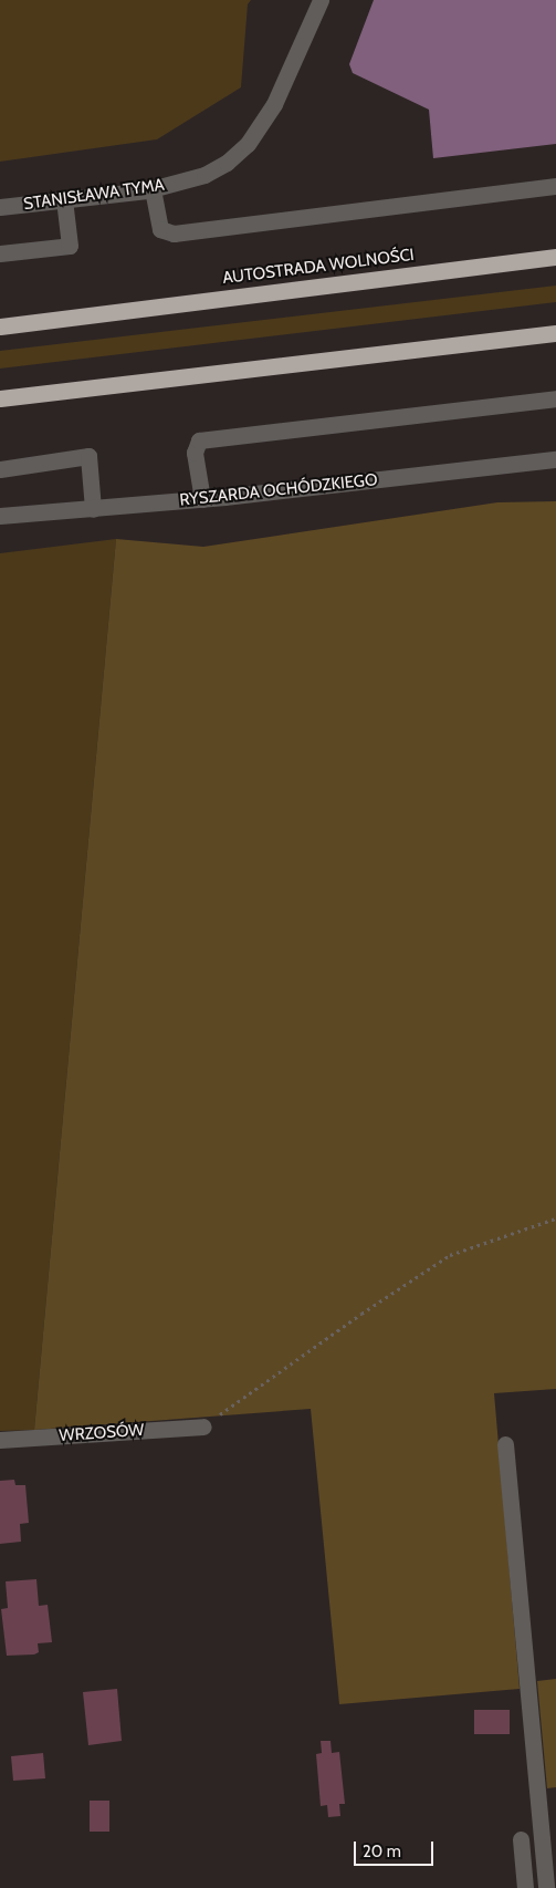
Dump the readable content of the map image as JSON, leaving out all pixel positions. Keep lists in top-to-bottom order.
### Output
{
  "streets": {
    "highway": ["AUTOSTRADA WOLNOŚCI"],
    "street": ["STANISŁAWA TYMA", "RYSZARDA OCHÓDZKIEGO", "WRZOSÓW"]
  },
  "scale_bar": "20 m"
}
